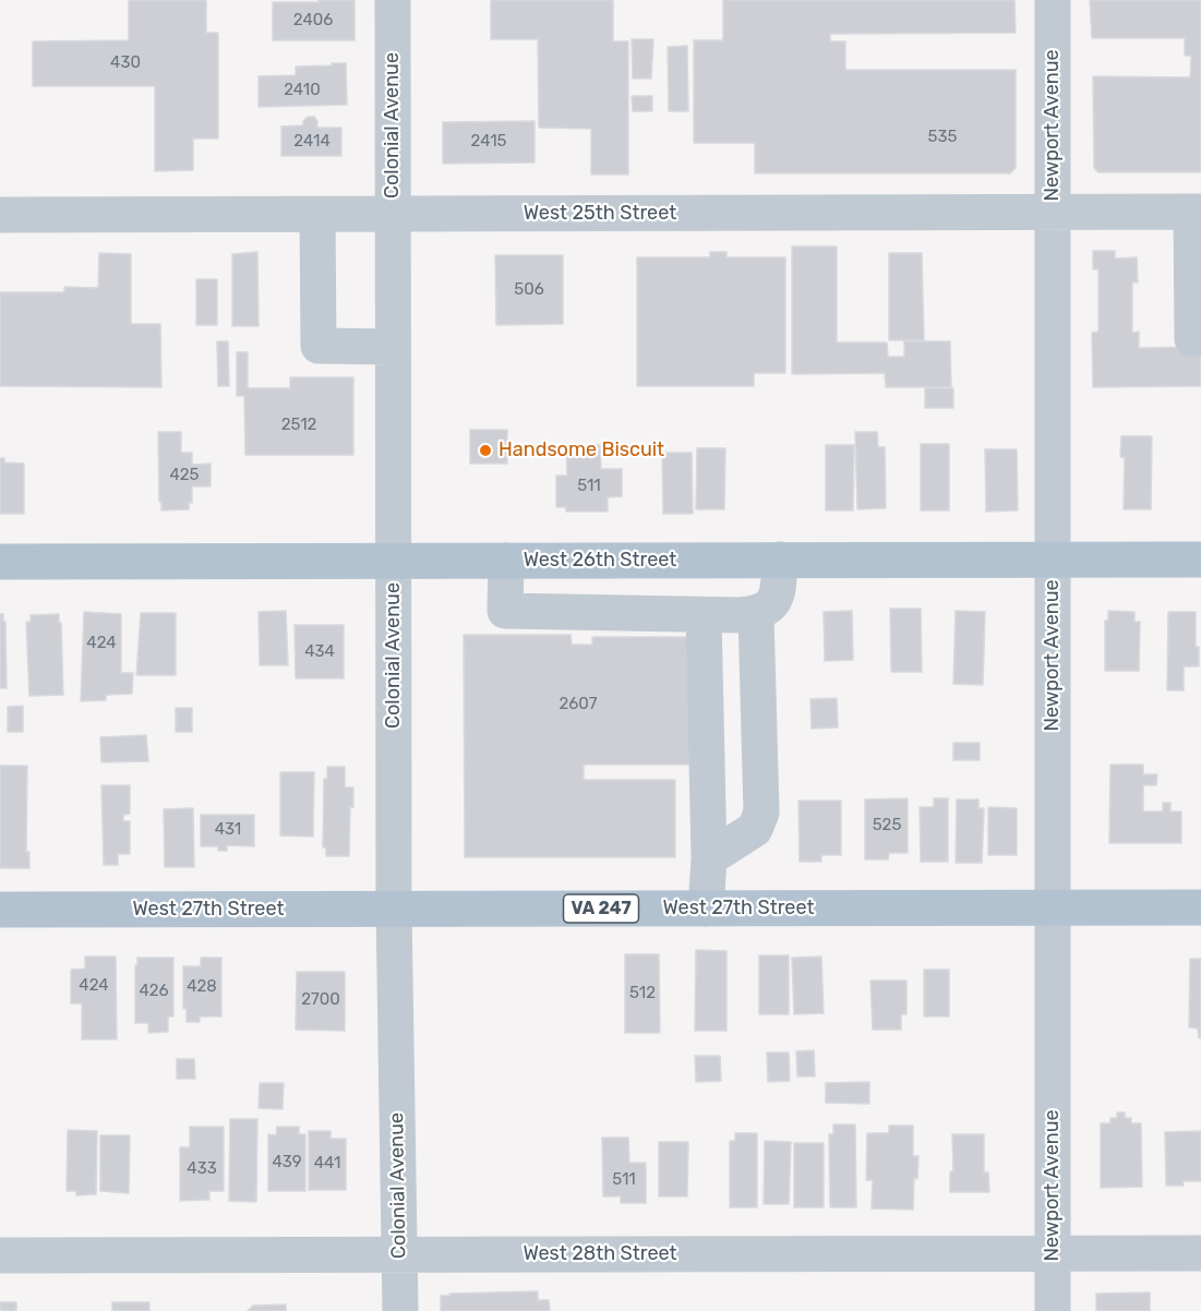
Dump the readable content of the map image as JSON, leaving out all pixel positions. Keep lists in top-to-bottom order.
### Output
{
  "streets": {
    "main road": ["West 26th Street", "VA 247", "West 27th Street"],
    "street": [
      "Colonial Avenue",
      "Newport Avenue",
      "West 25th Street",
      "West 28th Street"
    ]
  },
  "crossings": [
    ["Colonial Avenue", "West 25th Street"],
    ["Colonial Avenue", "West 26th Street"],
    ["Colonial Avenue", "West 27th Street"],
    ["Colonial Avenue", "West 28th Street"],
    ["Newport Avenue", "West 25th Street"],
    ["Newport Avenue", "West 26th Street"],
    ["Newport Avenue", "West 27th Street"],
    ["Newport Avenue", "West 28th Street"]
  ],
  "places": ["Handsome Biscuit"],
  "house_numbers": [
    "2406",
    "430",
    "2410",
    "535",
    "2414",
    "2415",
    "506",
    "2512",
    "425",
    "511",
    "424",
    "434",
    "2607",
    "525",
    "431",
    "424",
    "428",
    "426",
    "512",
    "2700",
    "439",
    "441",
    "433",
    "511"
  ]
}
